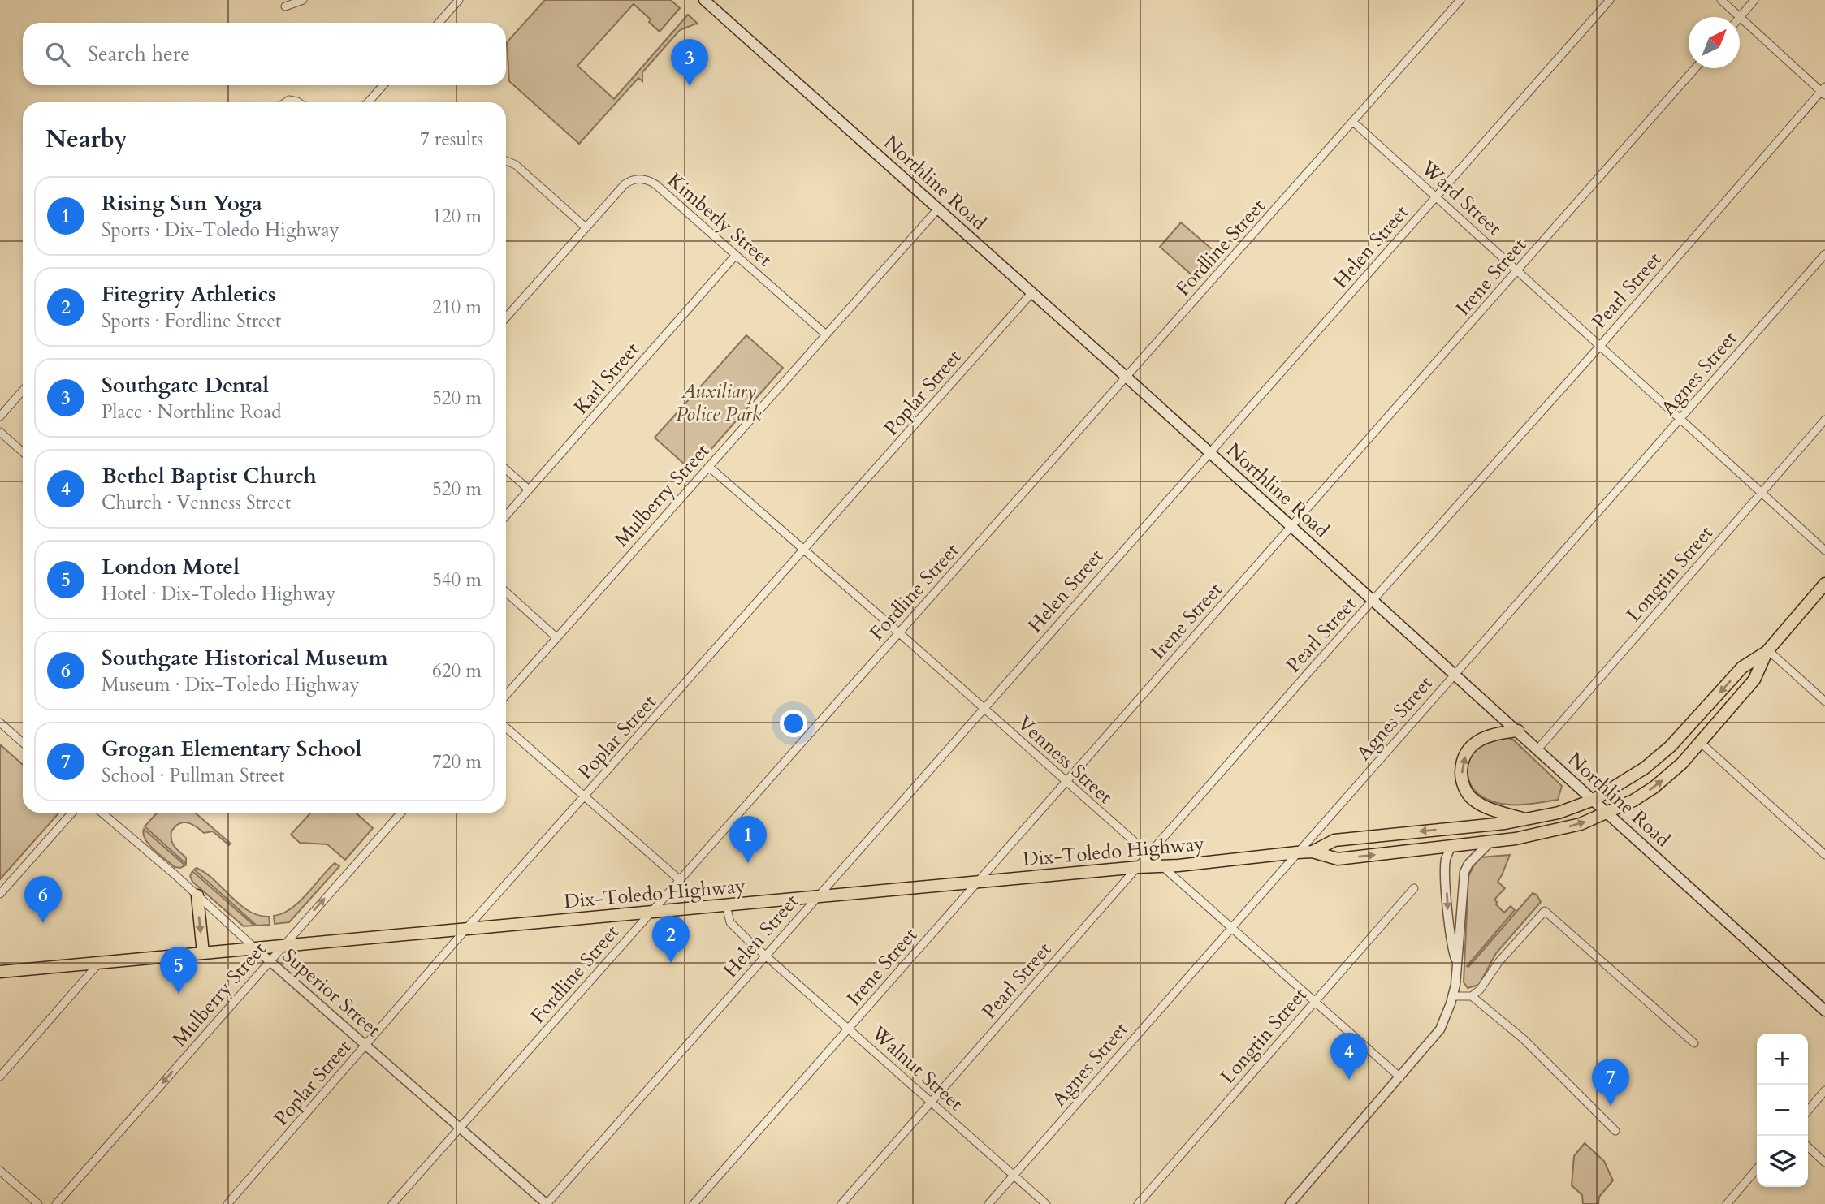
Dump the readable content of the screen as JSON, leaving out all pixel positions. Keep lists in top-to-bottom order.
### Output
{
  "streets": {
    "main road": ["Northline Road", "Dix-Toledo Highway"],
    "street": [
      "Ward Street",
      "Kimberly Street",
      "Helen Street",
      "Fordline Street",
      "Irene Street",
      "Pearl Street",
      "Agnes Street",
      "Karl Street",
      "Poplar Street",
      "Mulberry Street",
      "Longtin Street",
      "Venness Street",
      "Superior Street",
      "Walnut Street"
    ]
  },
  "crossings": [
    ["Northline Road", "Helen Street"],
    ["Northline Road", "Fordline Street"],
    ["Northline Road", "Irene Street"],
    ["Northline Road", "Pearl Street"],
    ["Northline Road", "Agnes Street"],
    ["Northline Road", "Poplar Street"],
    ["Northline Road", "Mulberry Street"],
    ["Northline Road", "Longtin Street"],
    ["Northline Road", "Dix-Toledo Highway"],
    ["Ward Street", "Helen Street"],
    ["Ward Street", "Fordline Street"],
    ["Ward Street", "Irene Street"],
    ["Ward Street", "Pearl Street"],
    ["Ward Street", "Agnes Street"],
    ["Ward Street", "Longtin Street"],
    ["Kimberly Street", "Karl Street"],
    ["Kimberly Street", "Mulberry Street"],
    ["Helen Street", "Venness Street"],
    ["Helen Street", "Dix-Toledo Highway"],
    ["Helen Street", "Superior Street"],
    ["Helen Street", "Walnut Street"],
    ["Fordline Street", "Venness Street"],
    ["Fordline Street", "Dix-Toledo Highway"],
    ["Fordline Street", "Superior Street"],
    ["Irene Street", "Venness Street"],
    ["Irene Street", "Dix-Toledo Highway"],
    ["Irene Street", "Walnut Street"],
    ["Pearl Street", "Venness Street"],
    ["Pearl Street", "Dix-Toledo Highway"],
    ["Pearl Street", "Walnut Street"],
    ["Agnes Street", "Venness Street"],
    ["Agnes Street", "Dix-Toledo Highway"],
    ["Agnes Street", "Walnut Street"],
    ["Poplar Street", "Venness Street"],
    ["Poplar Street", "Dix-Toledo Highway"],
    ["Poplar Street", "Superior Street"],
    ["Mulberry Street", "Venness Street"],
    ["Mulberry Street", "Dix-Toledo Highway"],
    ["Mulberry Street", "Superior Street"],
    ["Longtin Street", "Venness Street"],
    ["Venness Street", "Dix-Toledo Highway"],
    ["Dix-Toledo Highway", "Superior Street"],
    ["Dix-Toledo Highway", "Walnut Street"]
  ],
  "parks": ["Auxiliary Police Park"],
  "north": "top right",
  "page": {
    "search": "Search here",
    "pins": [
      "3",
      "1",
      "6",
      "2",
      "5",
      "4",
      "7"
    ],
    "heading": ["Nearby", "7 results"],
    "list": [
      {
        "mark": "1",
        "name": "Rising Sun Yoga",
        "note": "Sports · Dix-Toledo Highway",
        "value": "120 m"
      },
      {
        "mark": "2",
        "name": "Fitegrity Athletics",
        "note": "Sports · Fordline Street",
        "value": "210 m"
      },
      {
        "mark": "3",
        "name": "Southgate Dental",
        "note": "Place · Northline Road",
        "value": "520 m"
      },
      {
        "mark": "4",
        "name": "Bethel Baptist Church",
        "note": "Church · Venness Street",
        "value": "520 m"
      },
      {
        "mark": "5",
        "name": "London Motel",
        "note": "Hotel · Dix-Toledo Highway",
        "value": "540 m"
      },
      {
        "mark": "6",
        "name": "Southgate Historical Museum",
        "note": "Museum · Dix-Toledo Highway",
        "value": "620 m"
      },
      {
        "mark": "7",
        "name": "Grogan Elementary School",
        "note": "School · Pullman Street",
        "value": "720 m"
      }
    ],
    "map_buttons": ["+", "−"]
  }
}
